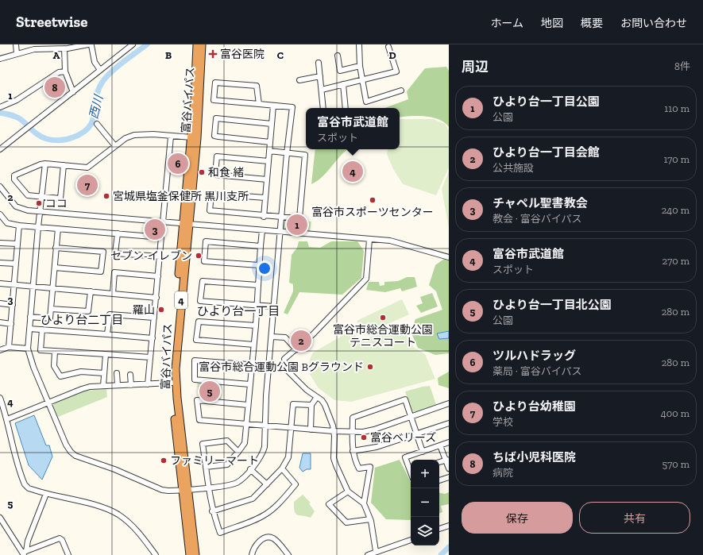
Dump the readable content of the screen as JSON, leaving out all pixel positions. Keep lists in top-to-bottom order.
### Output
{
  "streets": {
    "highway": ["富谷バイパス", "4"]
  },
  "districts": ["ひより台一丁目", "ひより台二丁目"],
  "water": ["西川"],
  "places": {
    "health": ["富谷医院"],
    "other": [
      "和食 緒",
      "宮城県塩釜保健所 黒川支所",
      "富谷市スポーツセンター",
      "ココ",
      "セブン-イレブン",
      "羅山",
      "富谷市総合運動公園 テニスコート",
      "富谷市総合運動公園 Bグラウンド",
      "富谷ベリーズ",
      "ファミリーマート"
    ]
  },
  "page": {
    "header": "Streetwise",
    "nav": [
      "ホーム",
      "地図",
      "概要",
      "お問い合わせ"
    ],
    "heading": ["周辺", "8件"],
    "pins": [
      "8",
      "6",
      "4",
      "7",
      "1",
      "3",
      "2",
      "5"
    ],
    "list": [
      {
        "mark": "1",
        "name": "ひより台一丁目公園",
        "note": "公園",
        "value": "110 m"
      },
      {
        "mark": "2",
        "name": "ひより台一丁目会館",
        "note": "公共施設",
        "value": "170 m"
      },
      {
        "mark": "3",
        "name": "チャペル聖書教会",
        "note": "教会 · 富谷バイパス",
        "value": "240 m"
      },
      {
        "mark": "4",
        "name": "富谷市武道館",
        "note": "スポット",
        "value": "270 m"
      },
      {
        "mark": "5",
        "name": "ひより台一丁目北公園",
        "note": "公園",
        "value": "280 m"
      },
      {
        "mark": "6",
        "name": "ツルハドラッグ",
        "note": "薬局 · 富谷バイパス",
        "value": "280 m"
      },
      {
        "mark": "7",
        "name": "ひより台幼稚園",
        "note": "学校",
        "value": "400 m"
      },
      {
        "mark": "8",
        "name": "ちば小児科医院",
        "note": "病院",
        "value": "570 m"
      }
    ],
    "popup": ["富谷市武道館", "スポット"],
    "map_buttons": ["+", "−"],
    "buttons": ["保存", "共有"]
  },
  "grid": {
    "columns": [
      "A",
      "B",
      "C",
      "D"
    ],
    "rows": [
      "1",
      "2",
      "3",
      "4",
      "5"
    ]
  }
}
